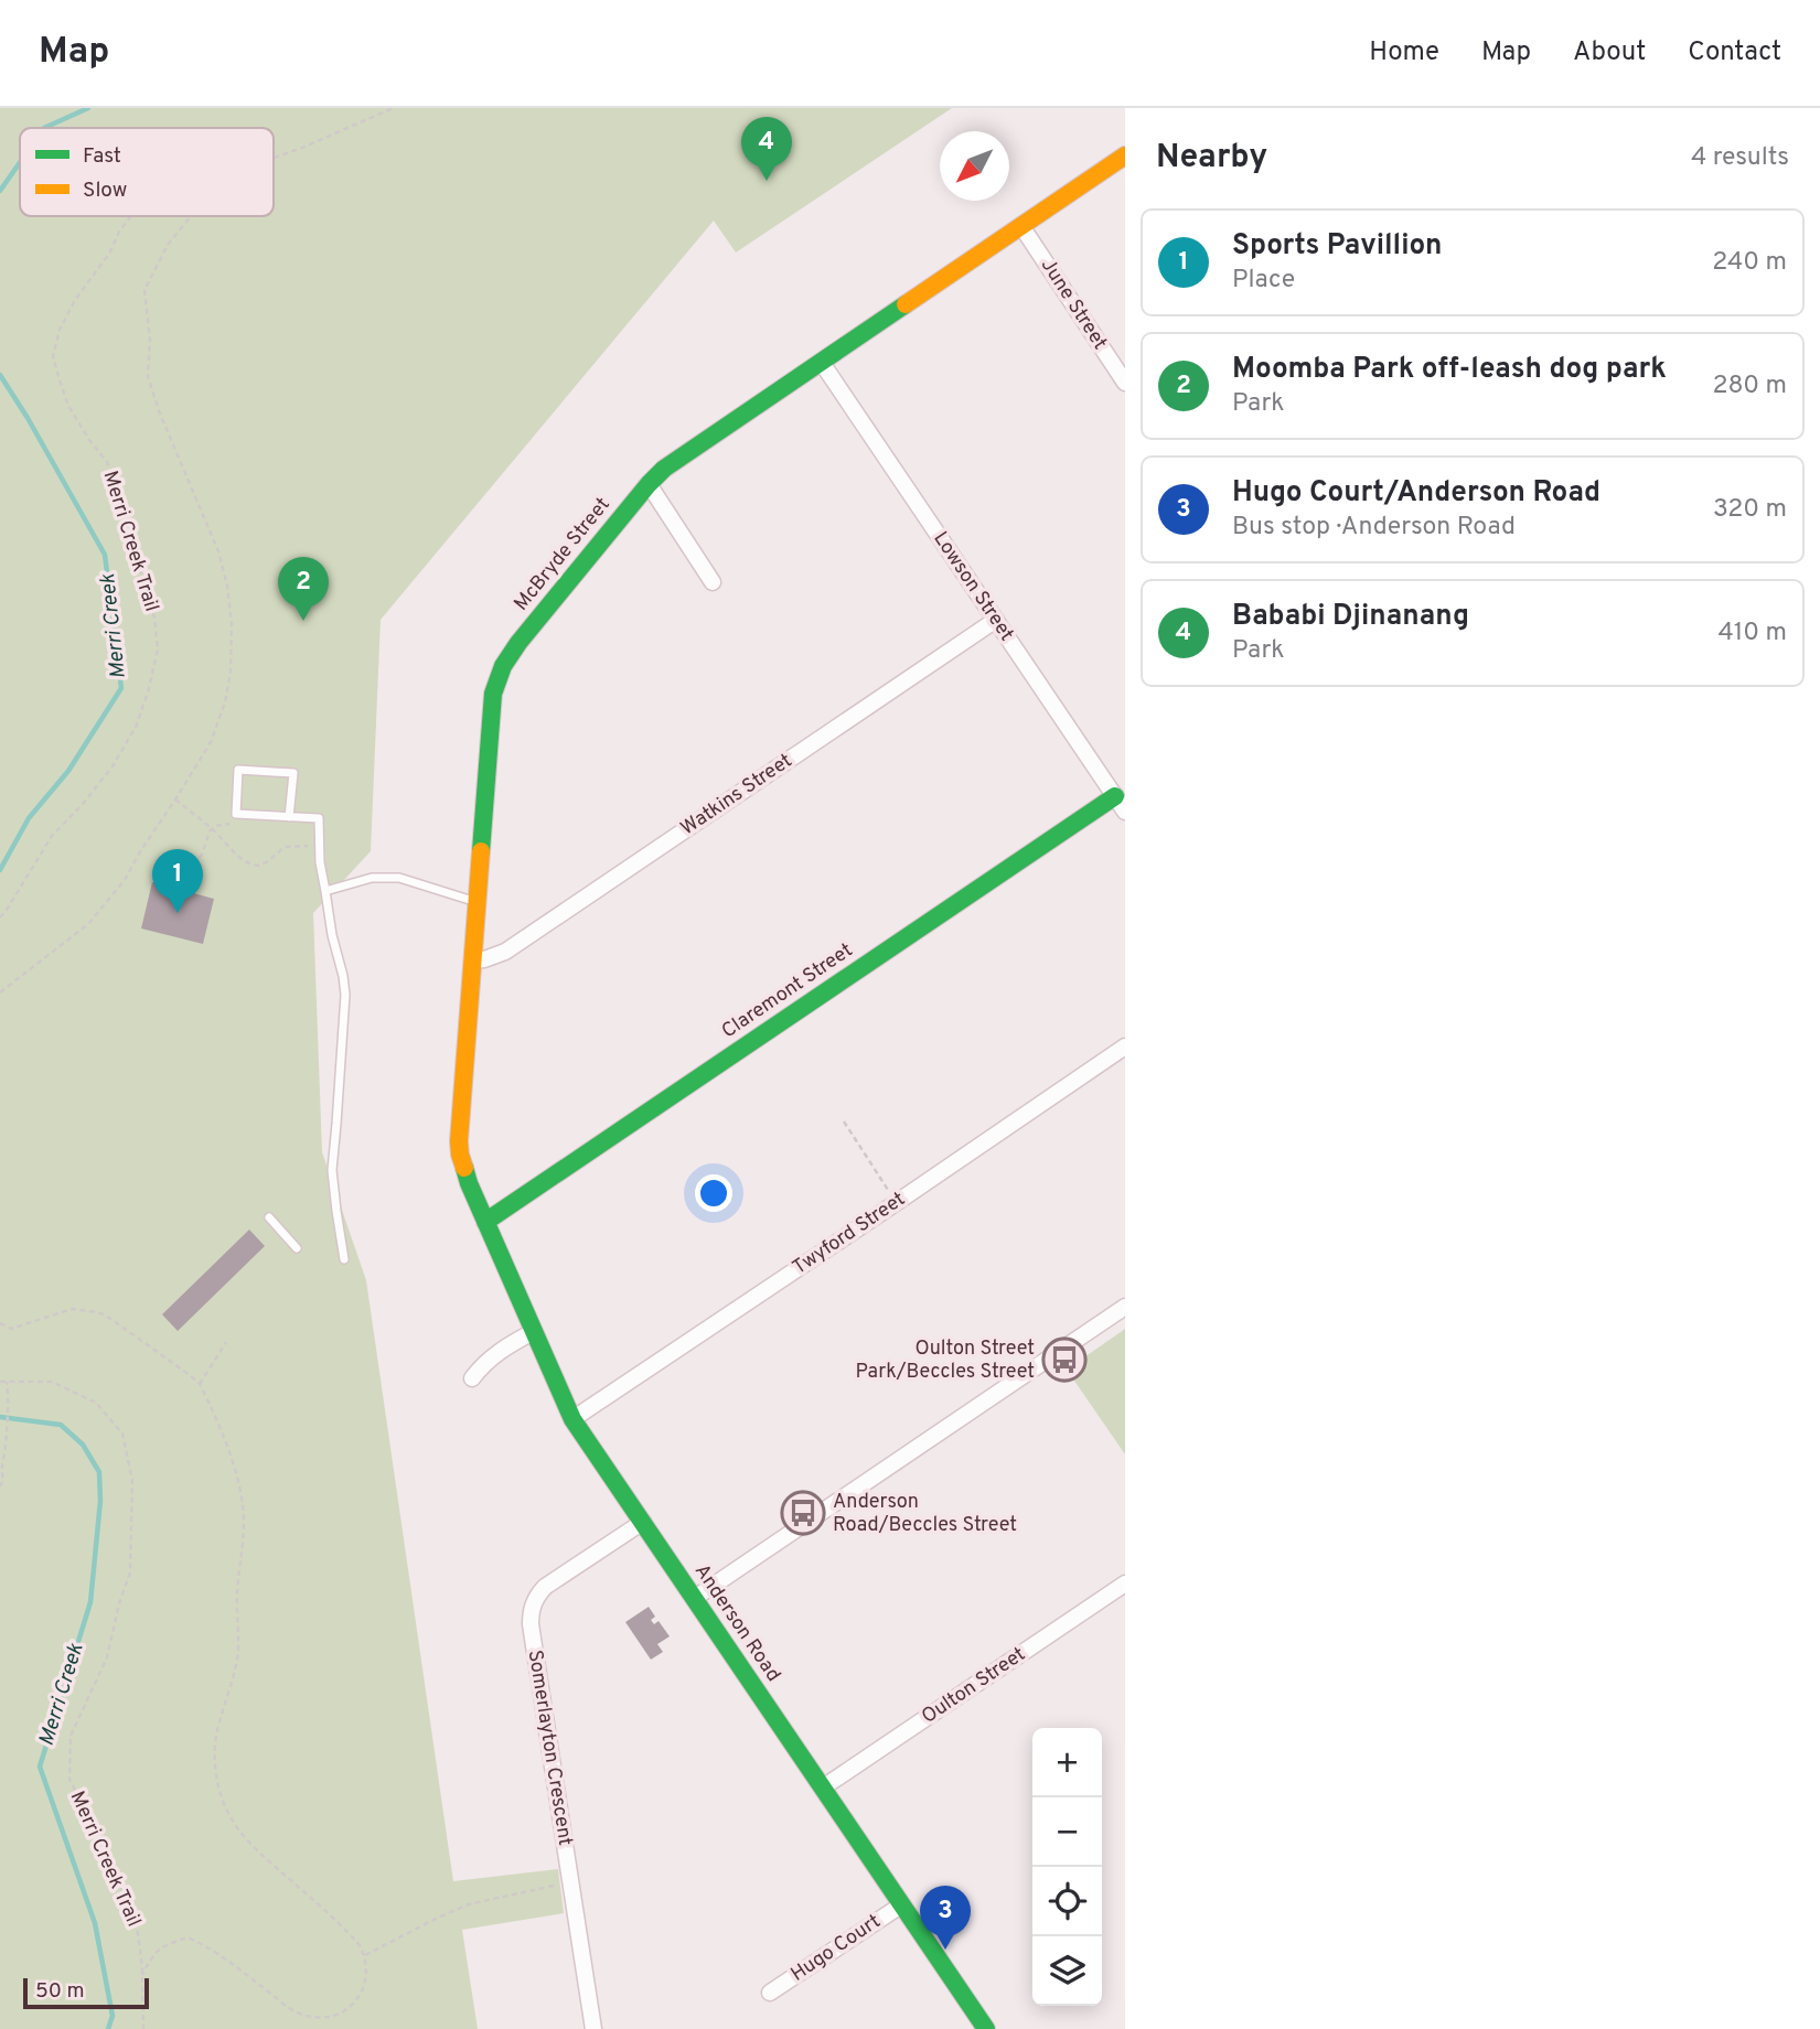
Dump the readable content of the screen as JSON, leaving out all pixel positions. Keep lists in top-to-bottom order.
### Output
{
  "streets": {
    "street": [
      "June Street",
      "McBryde Street",
      "Lowson Street",
      "Watkins Street",
      "Claremont Street",
      "Twyford Street",
      "Anderson Road",
      "Oulton Street",
      "Somerlayton Crescent",
      "Hugo Court"
    ],
    "path": ["Merri Creek Trail"]
  },
  "crossings": [
    ["June Street", "McBryde Street"],
    ["McBryde Street", "Lowson Street"],
    ["McBryde Street", "Watkins Street"],
    ["McBryde Street", "Claremont Street"],
    ["McBryde Street", "Anderson Road"],
    ["Lowson Street", "Watkins Street"],
    ["Lowson Street", "Claremont Street"],
    ["Claremont Street", "Anderson Road"],
    ["Twyford Street", "Anderson Road"],
    ["Anderson Road", "Oulton Street"],
    ["Anderson Road", "Somerlayton Crescent"],
    ["Anderson Road", "Hugo Court"]
  ],
  "water": ["Merri Creek"],
  "places": {
    "bus stop": ["Oulton Street Park/Beccles Street", "Anderson Road/Beccles Street"]
  },
  "legend": ["Fast", "Slow"],
  "scale_bar": "50 m",
  "north": "bottom left",
  "page": {
    "header": "Map",
    "nav": [
      "Home",
      "Map",
      "About",
      "Contact"
    ],
    "heading": ["Nearby", "4 results"],
    "pins": [
      "4",
      "2",
      "1",
      "3"
    ],
    "list": [
      {
        "mark": "1",
        "name": "Sports Pavillion",
        "note": "Place",
        "value": "240 m"
      },
      {
        "mark": "2",
        "name": "Moomba Park off-leash dog park",
        "note": "Park",
        "value": "280 m"
      },
      {
        "mark": "3",
        "name": "Hugo Court/Anderson Road",
        "note": "Bus stop · Anderson Road",
        "value": "320 m"
      },
      {
        "mark": "4",
        "name": "Bababi Djinanang",
        "note": "Park",
        "value": "410 m"
      }
    ],
    "map_buttons": ["+", "−"],
    "scale": "50 m"
  }
}
